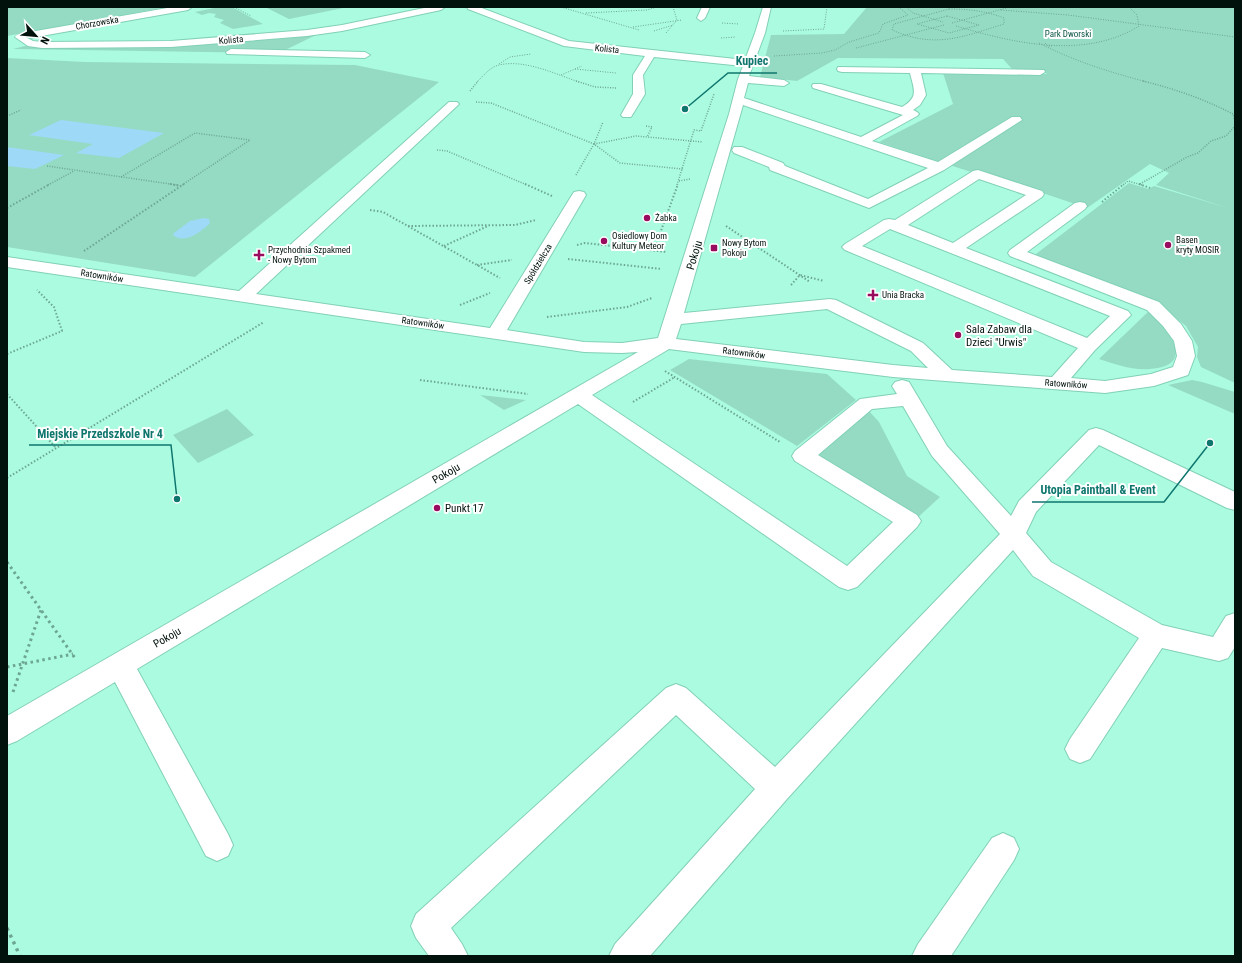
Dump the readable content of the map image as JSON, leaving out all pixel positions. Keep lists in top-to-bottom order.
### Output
{
  "streets": {
    "street": [
      "Chorzowska",
      "Kolista",
      "Pokoju",
      "Spółdzielcza",
      "Ratowników"
    ]
  },
  "crossings": [
    ["Chorzowska", "Kolista"],
    ["Kolista", "Pokoju"],
    ["Pokoju", "Ratowników"],
    ["Spółdzielcza", "Ratowników"]
  ],
  "parks": ["Park Dworski"],
  "places": {
    "other": [
      "Kupiec",
      "Żabka",
      "Osiedlowy Dom Kultury Meteor",
      "Basen kryty MOSIR",
      "Sala Zabaw dla Dzieci \"Urwis\"",
      "Utopia Paintball & Event",
      "Miejskie Przedszkole Nr 4",
      "Punkt 17"
    ],
    "transit": ["Nowy Bytom Pokoju"],
    "health": ["Przychodnia Szpakmed - Nowy Bytom", "Unia Bracka"]
  },
  "north": "bottom right"
}
